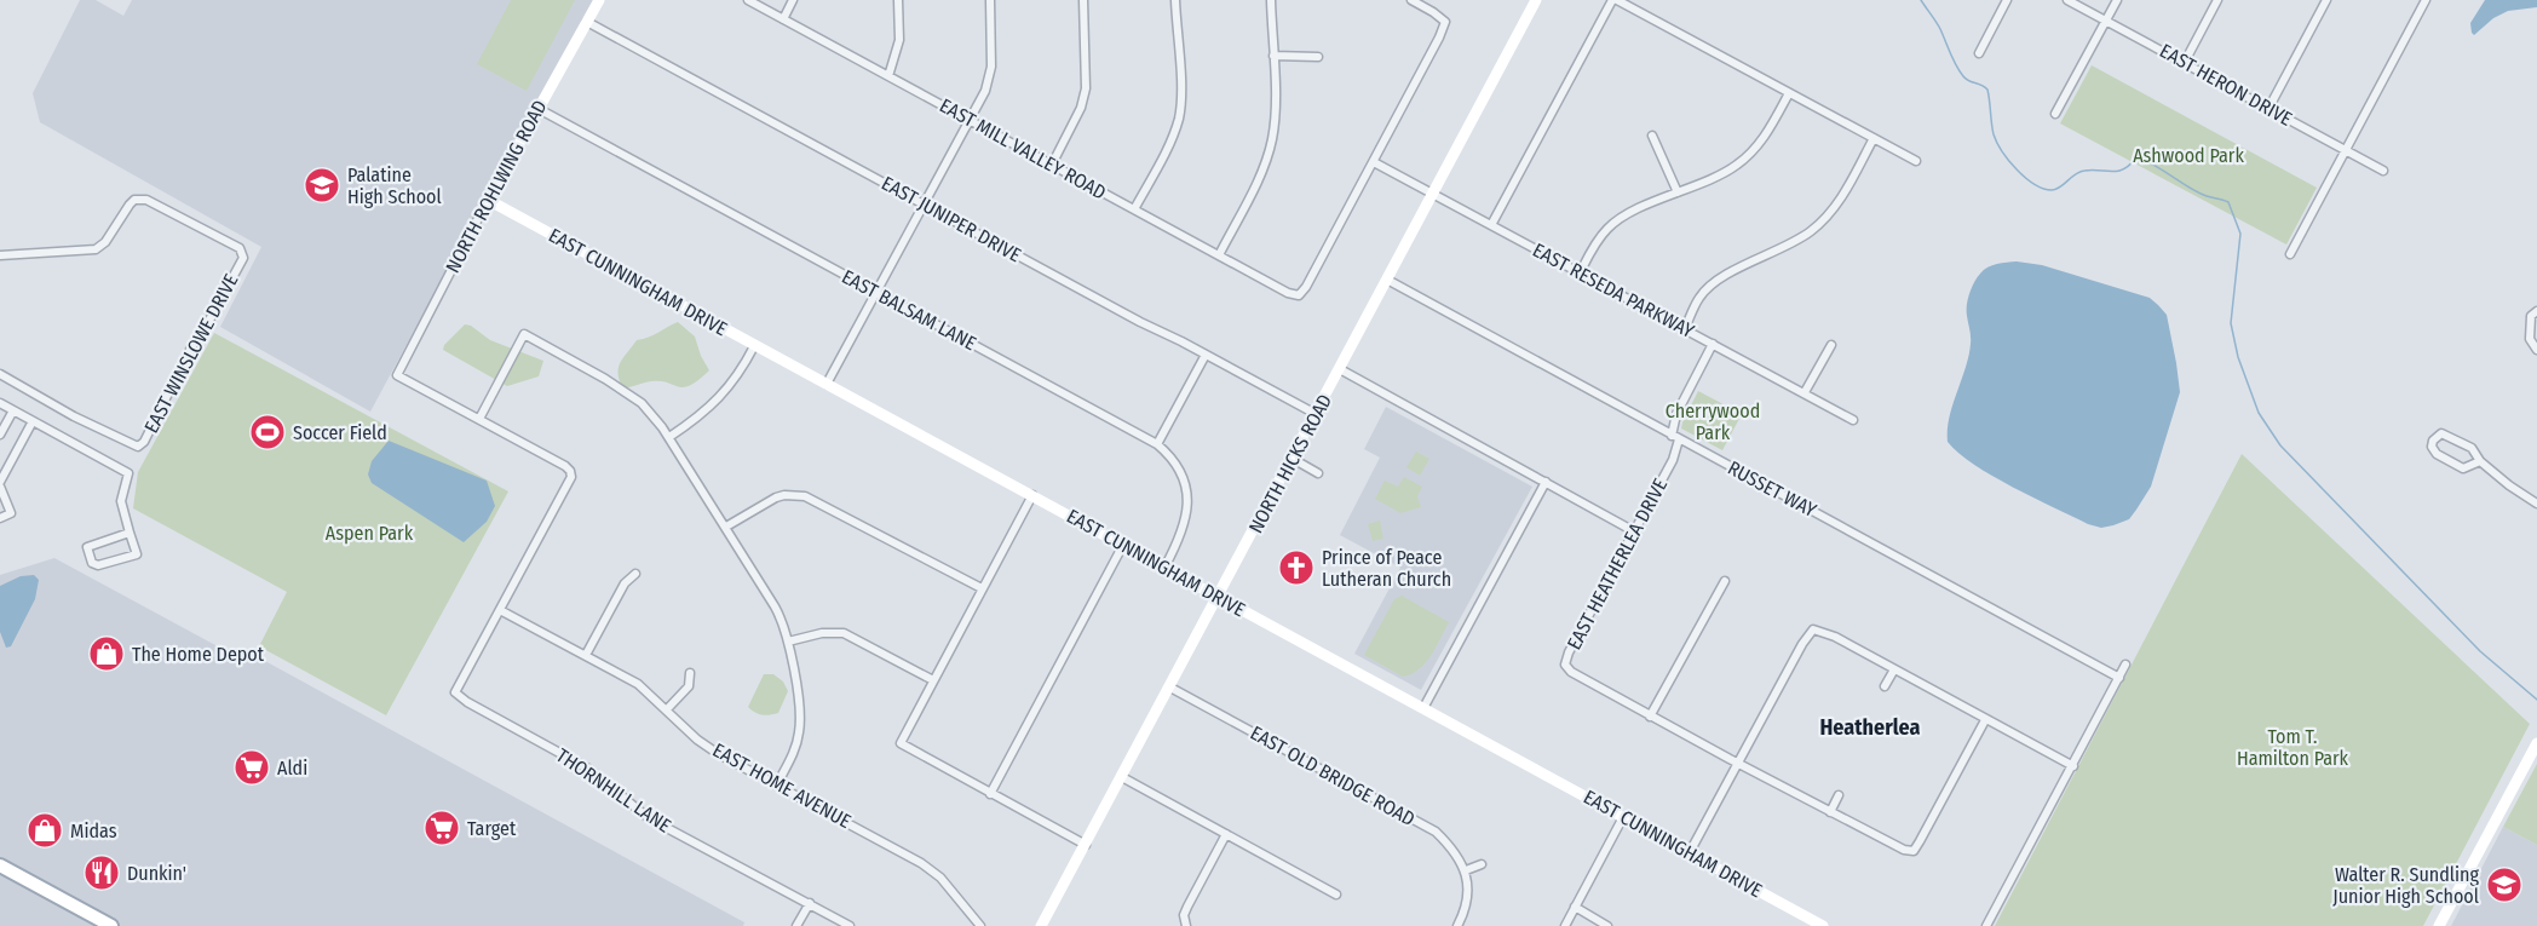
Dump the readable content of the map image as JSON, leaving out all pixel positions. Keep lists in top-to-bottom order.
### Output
{
  "streets": {
    "street": [
      "EAST HERON DRIVE",
      "EAST MILL VALLEY ROAD",
      "NORTH ROHLWING ROAD",
      "EAST JUNIPER DRIVE",
      "EAST CUNNINGHAM DRIVE",
      "EAST RESEDA PARKWAY",
      "EAST BALSAM LANE",
      "EAST WINSLOWE DRIVE",
      "NORTH HICKS ROAD",
      "RUSSET WAY",
      "EAST HEATHERLEA DRIVE",
      "EAST OLD BRIDGE ROAD",
      "EAST HOME AVENUE",
      "THORNHILL LANE"
    ]
  },
  "crossings": [
    ["EAST MILL VALLEY ROAD", "EAST RESEDA PARKWAY"],
    ["NORTH ROHLWING ROAD", "EAST JUNIPER DRIVE"],
    ["NORTH ROHLWING ROAD", "EAST CUNNINGHAM DRIVE"],
    ["NORTH ROHLWING ROAD", "EAST BALSAM LANE"],
    ["EAST JUNIPER DRIVE", "NORTH HICKS ROAD"],
    ["EAST CUNNINGHAM DRIVE", "EAST BALSAM LANE"],
    ["EAST CUNNINGHAM DRIVE", "NORTH HICKS ROAD"],
    ["EAST RESEDA PARKWAY", "NORTH HICKS ROAD"],
    ["EAST RESEDA PARKWAY", "EAST HEATHERLEA DRIVE"],
    ["NORTH HICKS ROAD", "RUSSET WAY"],
    ["NORTH HICKS ROAD", "EAST OLD BRIDGE ROAD"],
    ["RUSSET WAY", "EAST HEATHERLEA DRIVE"],
    ["EAST HOME AVENUE", "THORNHILL LANE"]
  ],
  "districts": ["Heatherlea"],
  "parks": [
    "Ashwood Park",
    "Cherrywood Park",
    "Aspen Park",
    "Tom T. Hamilton Park"
  ],
  "places": {
    "school or university": ["Palatine High School", "Walter R. Sundling Junior High School"],
    "sports": ["Soccer Field"],
    "church": ["Prince of Peace Lutheran Church"],
    "shop": ["The Home Depot", "Midas"],
    "supermarket": ["Aldi", "Target"],
    "restaurant": ["Dunkin'"]
  }
}
